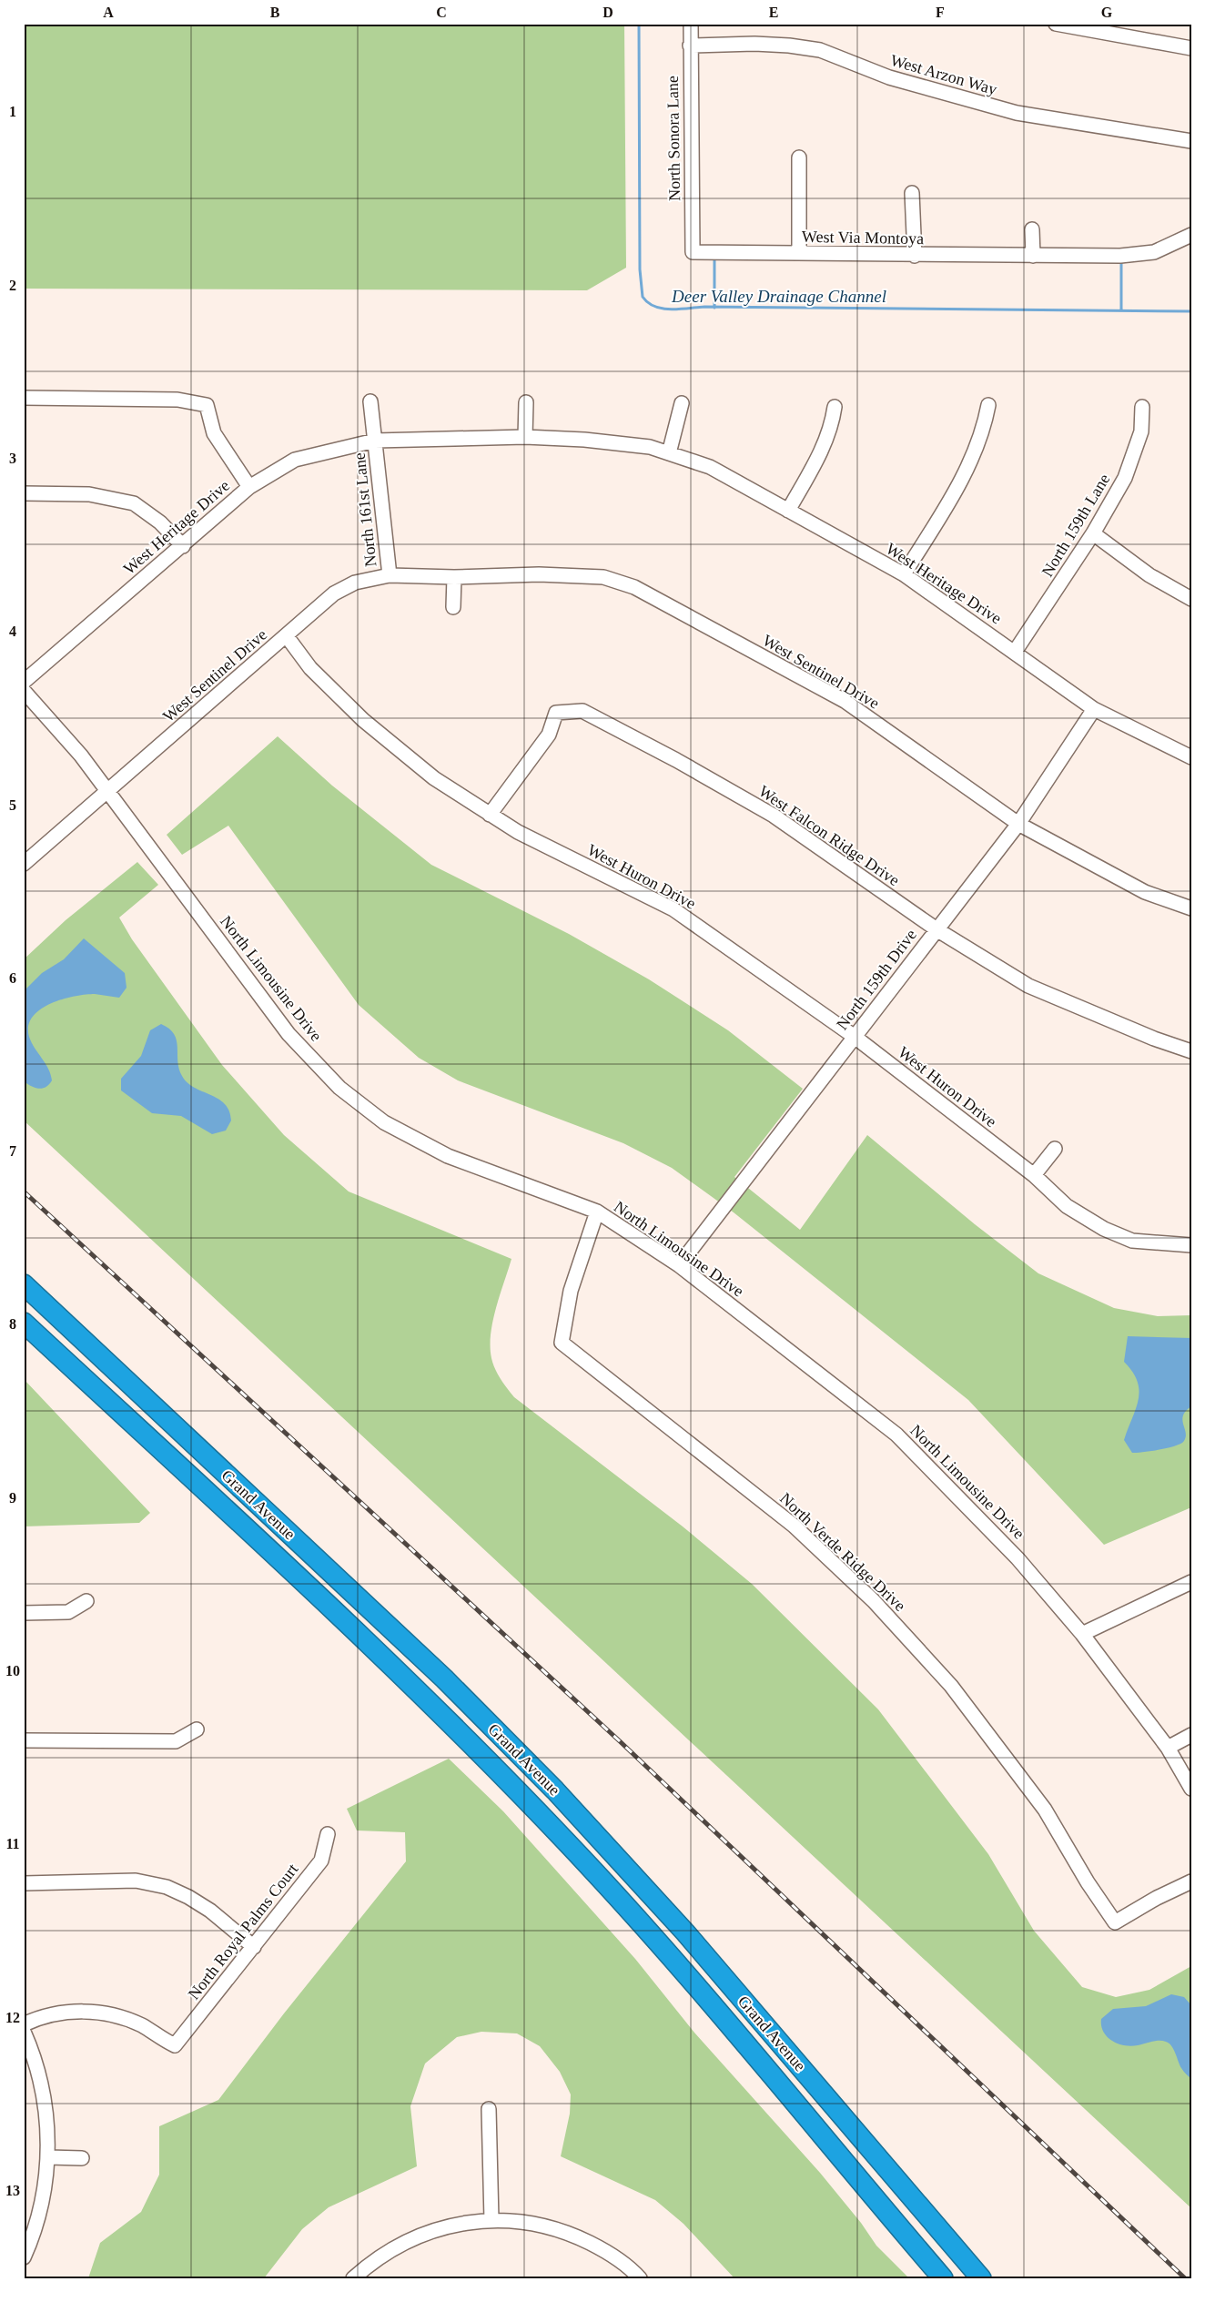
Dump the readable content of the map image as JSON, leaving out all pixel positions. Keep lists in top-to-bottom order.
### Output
{
  "streets": {
    "highway": ["Grand Avenue"],
    "street": [
      "West Arzon Way",
      "North Sonora Lane",
      "West Via Montoya",
      "North 161st Lane",
      "North 159th Lane",
      "West Heritage Drive",
      "West Sentinel Drive",
      "West Falcon Ridge Drive",
      "West Huron Drive",
      "North Limousine Drive",
      "North 159th Drive",
      "North Verde Ridge Drive",
      "North Royal Palms Court"
    ]
  },
  "crossings": [
    ["West Arzon Way", "North Sonora Lane"],
    ["North Sonora Lane", "West Via Montoya"],
    ["North 161st Lane", "West Heritage Drive"],
    ["North 161st Lane", "West Sentinel Drive"],
    ["North 159th Lane", "West Heritage Drive"],
    ["West Heritage Drive", "North 159th Drive"],
    ["West Sentinel Drive", "West Huron Drive"],
    ["West Sentinel Drive", "North Limousine Drive"],
    ["West Sentinel Drive", "North 159th Drive"],
    ["West Falcon Ridge Drive", "West Huron Drive"],
    ["West Falcon Ridge Drive", "North 159th Drive"],
    ["West Huron Drive", "North 159th Drive"],
    ["North Limousine Drive", "North 159th Drive"],
    ["North Limousine Drive", "North Verde Ridge Drive"]
  ],
  "water": ["Deer Valley Drainage Channel"],
  "grid": {
    "columns": [
      "A",
      "B",
      "C",
      "D",
      "E",
      "F",
      "G"
    ],
    "rows": [
      "1",
      "2",
      "3",
      "4",
      "5",
      "6",
      "7",
      "8",
      "9",
      "10",
      "11",
      "12",
      "13"
    ]
  }
}
